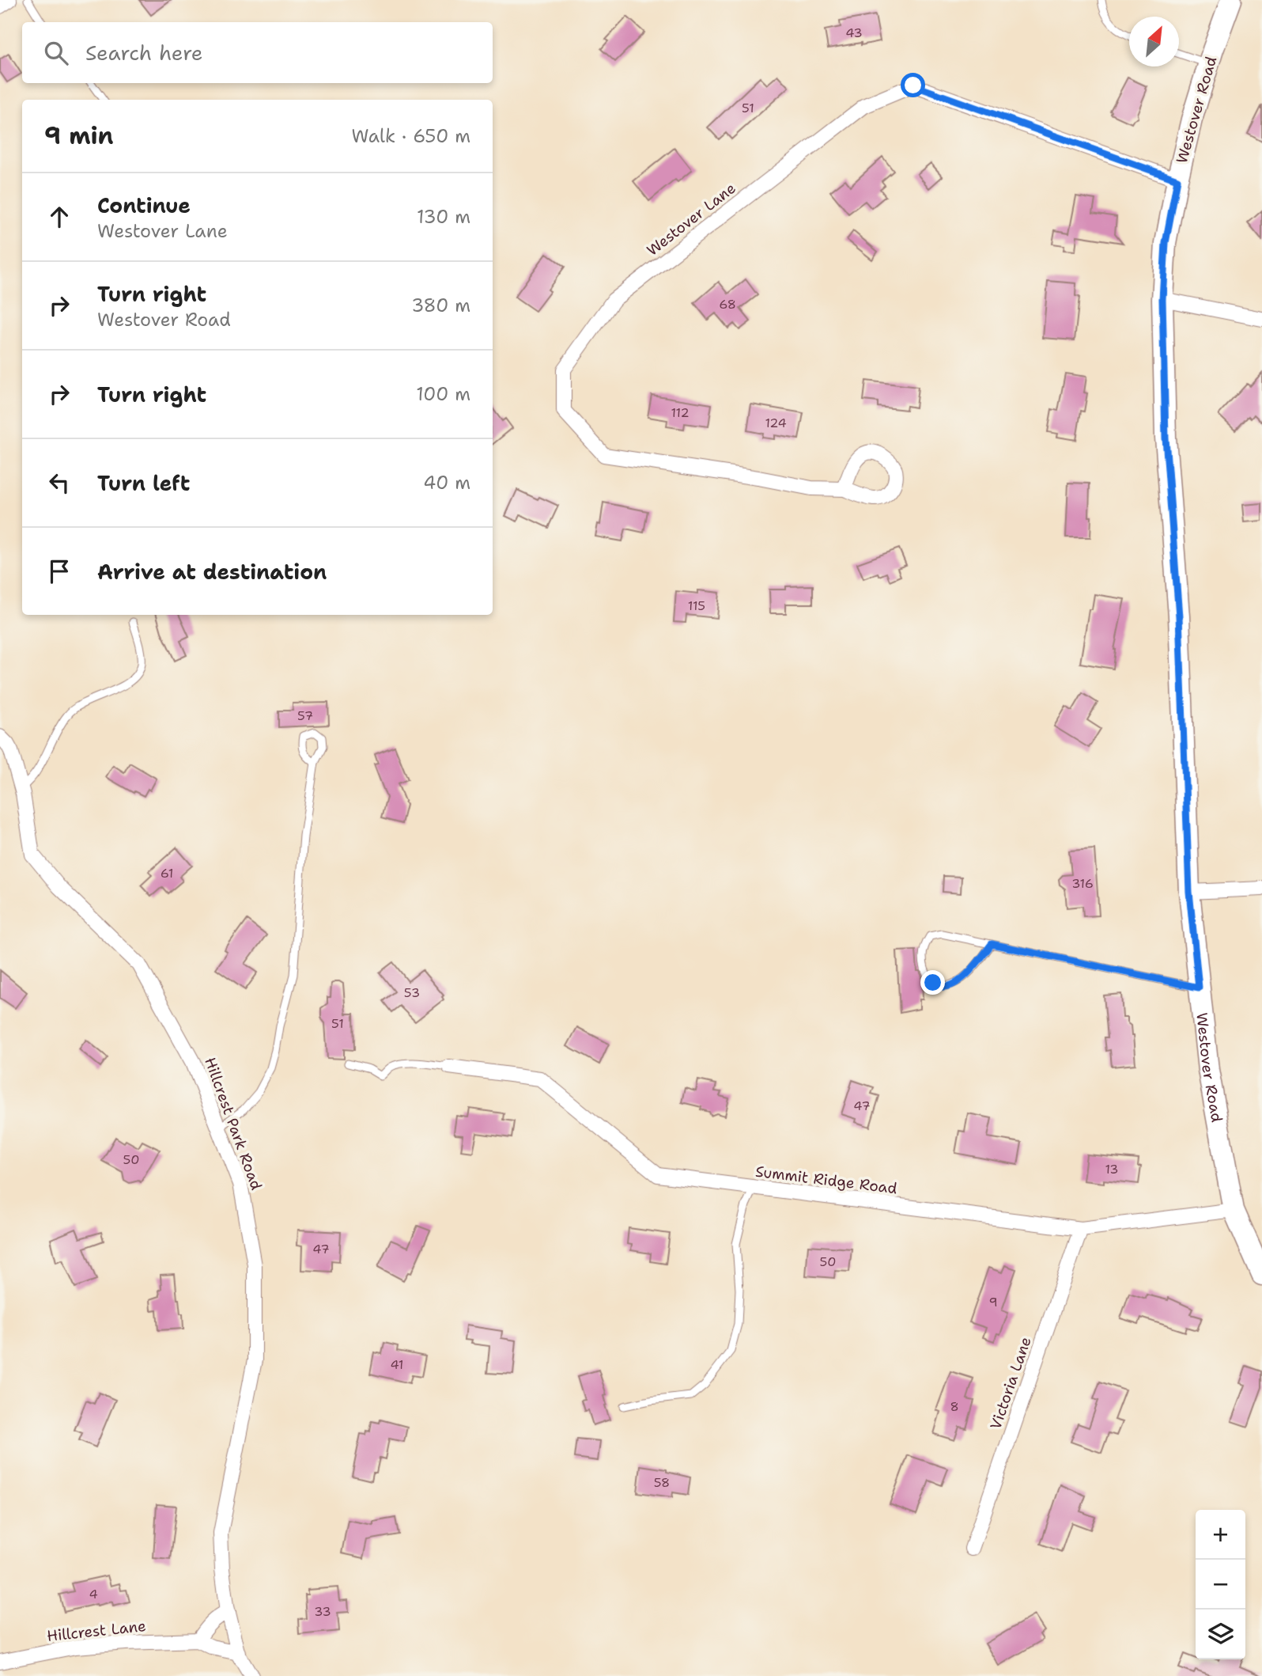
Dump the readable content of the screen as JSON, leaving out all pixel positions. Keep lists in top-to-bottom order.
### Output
{
  "streets": {
    "street": [
      "Westover Road",
      "Westover Lane",
      "Hillcrest Park Road",
      "Summit Ridge Road",
      "Victoria Lane",
      "Hillcrest Lane"
    ]
  },
  "crossings": [
    ["Westover Road", "Westover Lane"],
    ["Westover Road", "Summit Ridge Road"],
    ["Hillcrest Park Road", "Hillcrest Lane"],
    ["Summit Ridge Road", "Victoria Lane"]
  ],
  "house_numbers": [
    "43",
    "51",
    "68",
    "112",
    "124",
    "115",
    "57",
    "61",
    "316",
    "53",
    "51",
    "47",
    "50",
    "13",
    "47",
    "50",
    "9",
    "41",
    "8",
    "58",
    "4",
    "33"
  ],
  "north": "top right",
  "page": {
    "search": "Search here",
    "heading": ["9 min", "Walk · 650 m"],
    "list": [
      ["Continue", "Westover Lane", "130 m"],
      ["Turn right", "Westover Road", "380 m"],
      ["Turn right", "100 m"],
      ["Turn left", "40 m"],
      "Arrive at destination"
    ],
    "map_buttons": ["+", "−"]
  }
}
